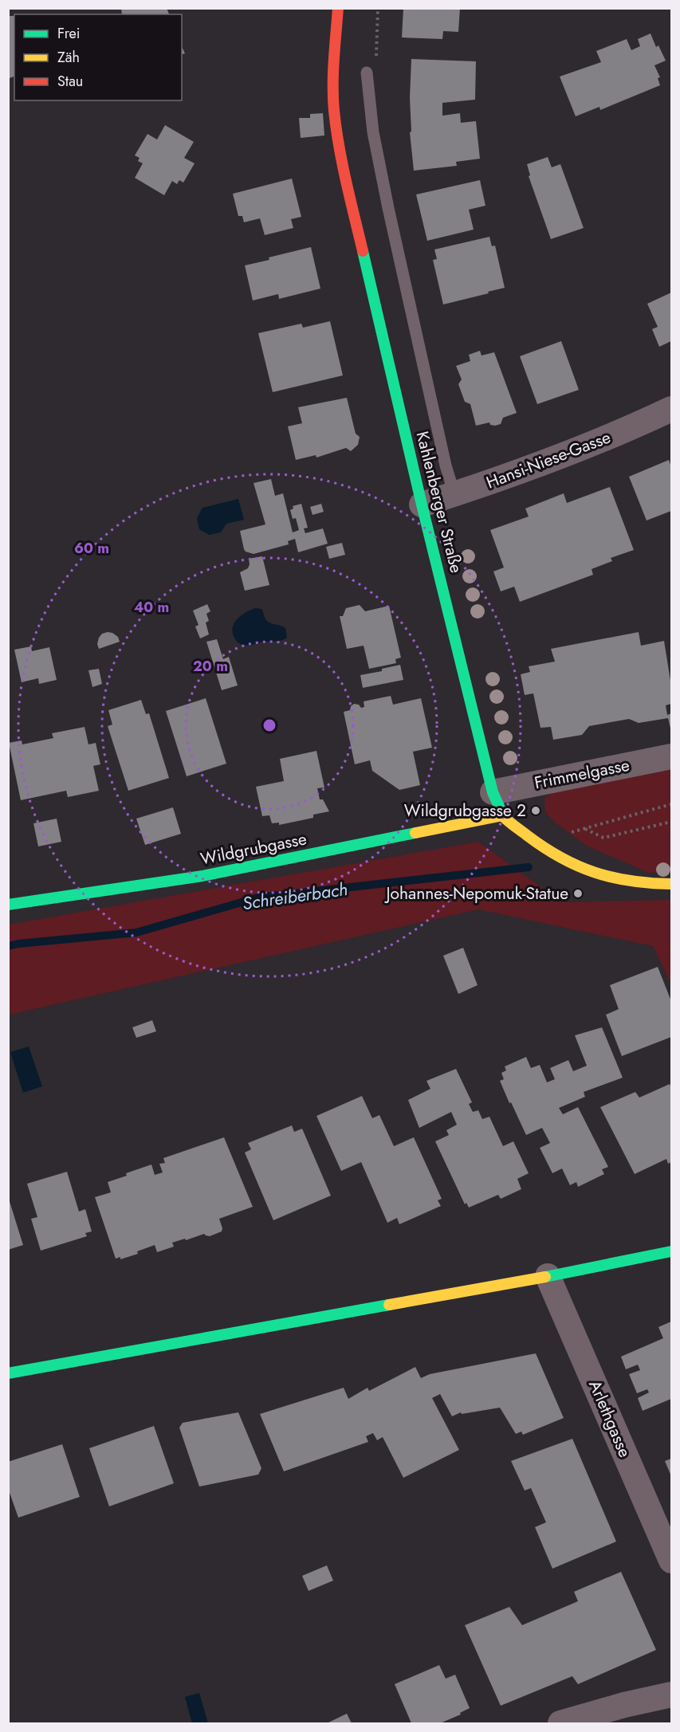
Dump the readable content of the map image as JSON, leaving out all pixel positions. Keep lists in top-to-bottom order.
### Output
{
  "streets": {
    "street": [
      "Hansi-Niese-Gasse",
      "Kahlenberger Straße",
      "Frimmelgasse",
      "Wildgrubgasse",
      "Arlethgasse"
    ]
  },
  "crossings": [
    ["Hansi-Niese-Gasse", "Kahlenberger Straße"],
    ["Kahlenberger Straße", "Frimmelgasse"],
    ["Kahlenberger Straße", "Wildgrubgasse"]
  ],
  "water": ["Schreiberbach"],
  "places": ["Wildgrubgasse 2", "Johannes-Nepomuk-Statue"],
  "legend": ["Frei", "Zäh", "Stau"],
  "rings": ["60 m", "40 m", "20 m"]
}
